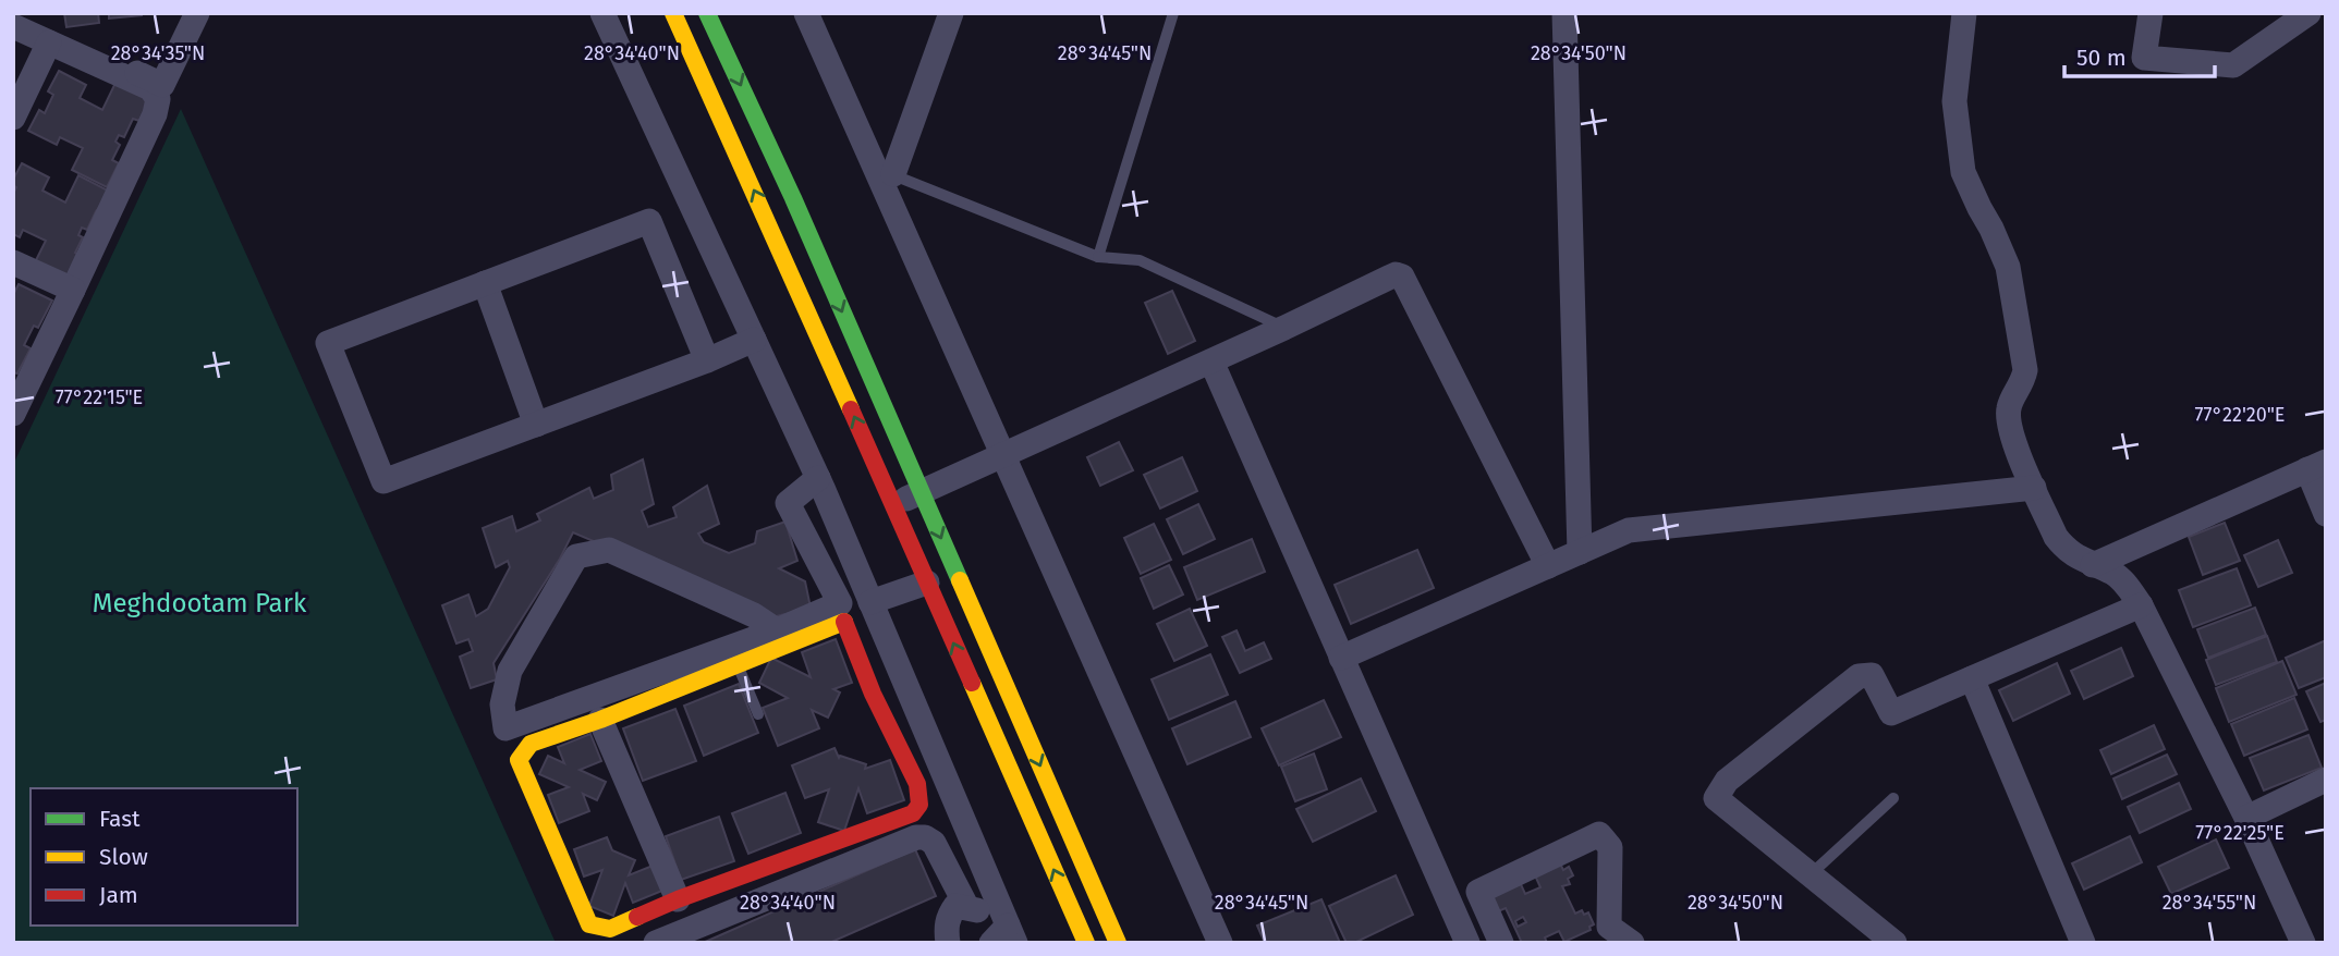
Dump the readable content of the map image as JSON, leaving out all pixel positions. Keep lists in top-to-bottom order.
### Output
{
  "parks": ["Meghdootam Park"],
  "legend": ["Fast", "Slow", "Jam"],
  "scale_bar": "50 m",
  "coordinates": [
    "28°34'35\"N",
    "28°34'40\"N",
    "28°34'45\"N",
    "28°34'50\"N",
    "77°22'15\"E",
    "77°22'20\"E",
    "77°22'25\"E",
    "28°34'55\"N"
  ]
}
